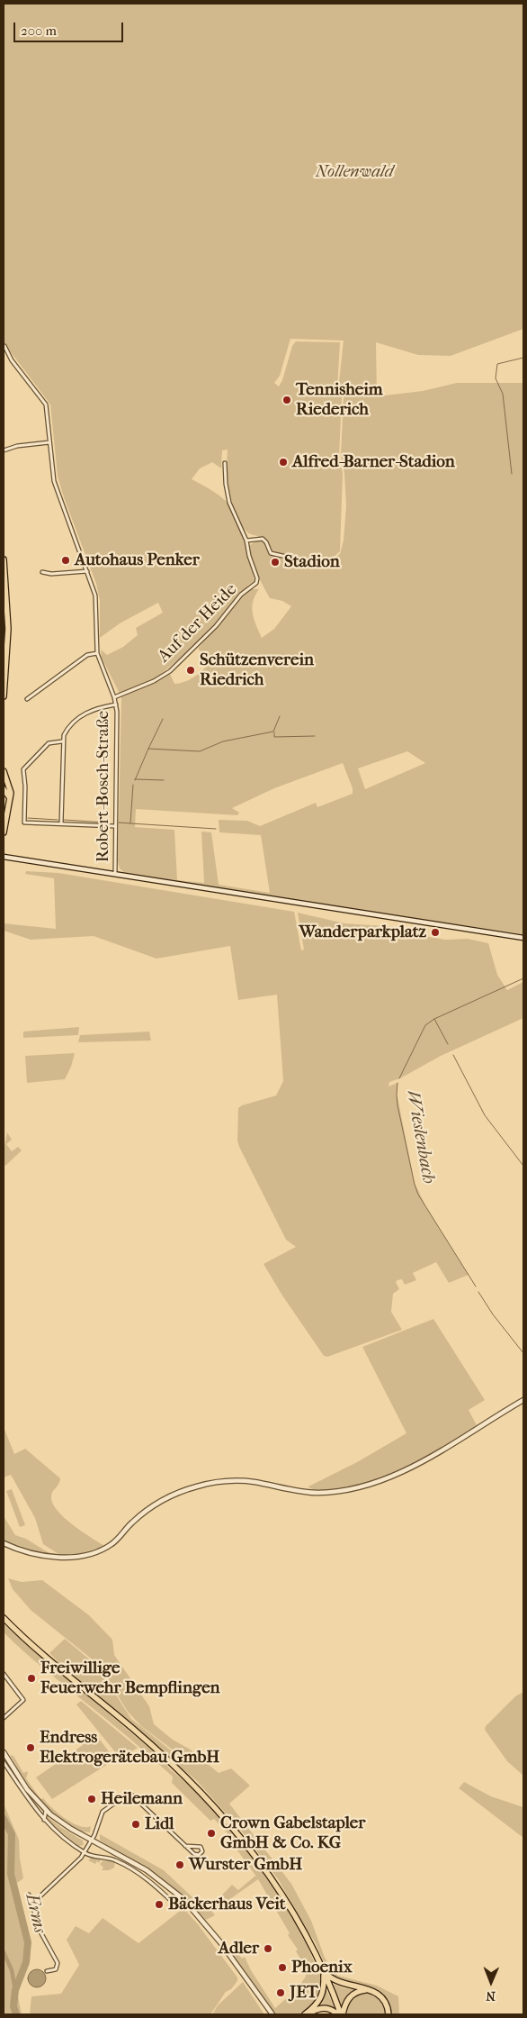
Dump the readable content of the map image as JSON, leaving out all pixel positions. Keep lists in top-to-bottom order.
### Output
{
  "streets": {
    "street": ["Auf der Heide", "Robert-Bosch-Straße"]
  },
  "crossings": [
    ["Auf der Heide", "Robert-Bosch-Straße"]
  ],
  "water": ["Wieslenbach", "Erms"],
  "parks": ["Nollenwald"],
  "places": [
    "Tennisheim Riederich",
    "Alfred-Barner-Stadion",
    "Autohaus Penker",
    "Stadion",
    "Schützenverein Riedrich",
    "Wanderparkplatz",
    "Freiwillige Feuerwehr Bempflingen",
    "Endress Elektrogerätebau GmbH",
    "Heilemann",
    "Lidl",
    "Crown Gabelstapler GmbH & Co. KG",
    "Wurster GmbH",
    "Bäckerhaus Veit",
    "Adler",
    "Phoenix",
    "JET"
  ],
  "scale_bar": "200 m",
  "north": "bottom"
}
